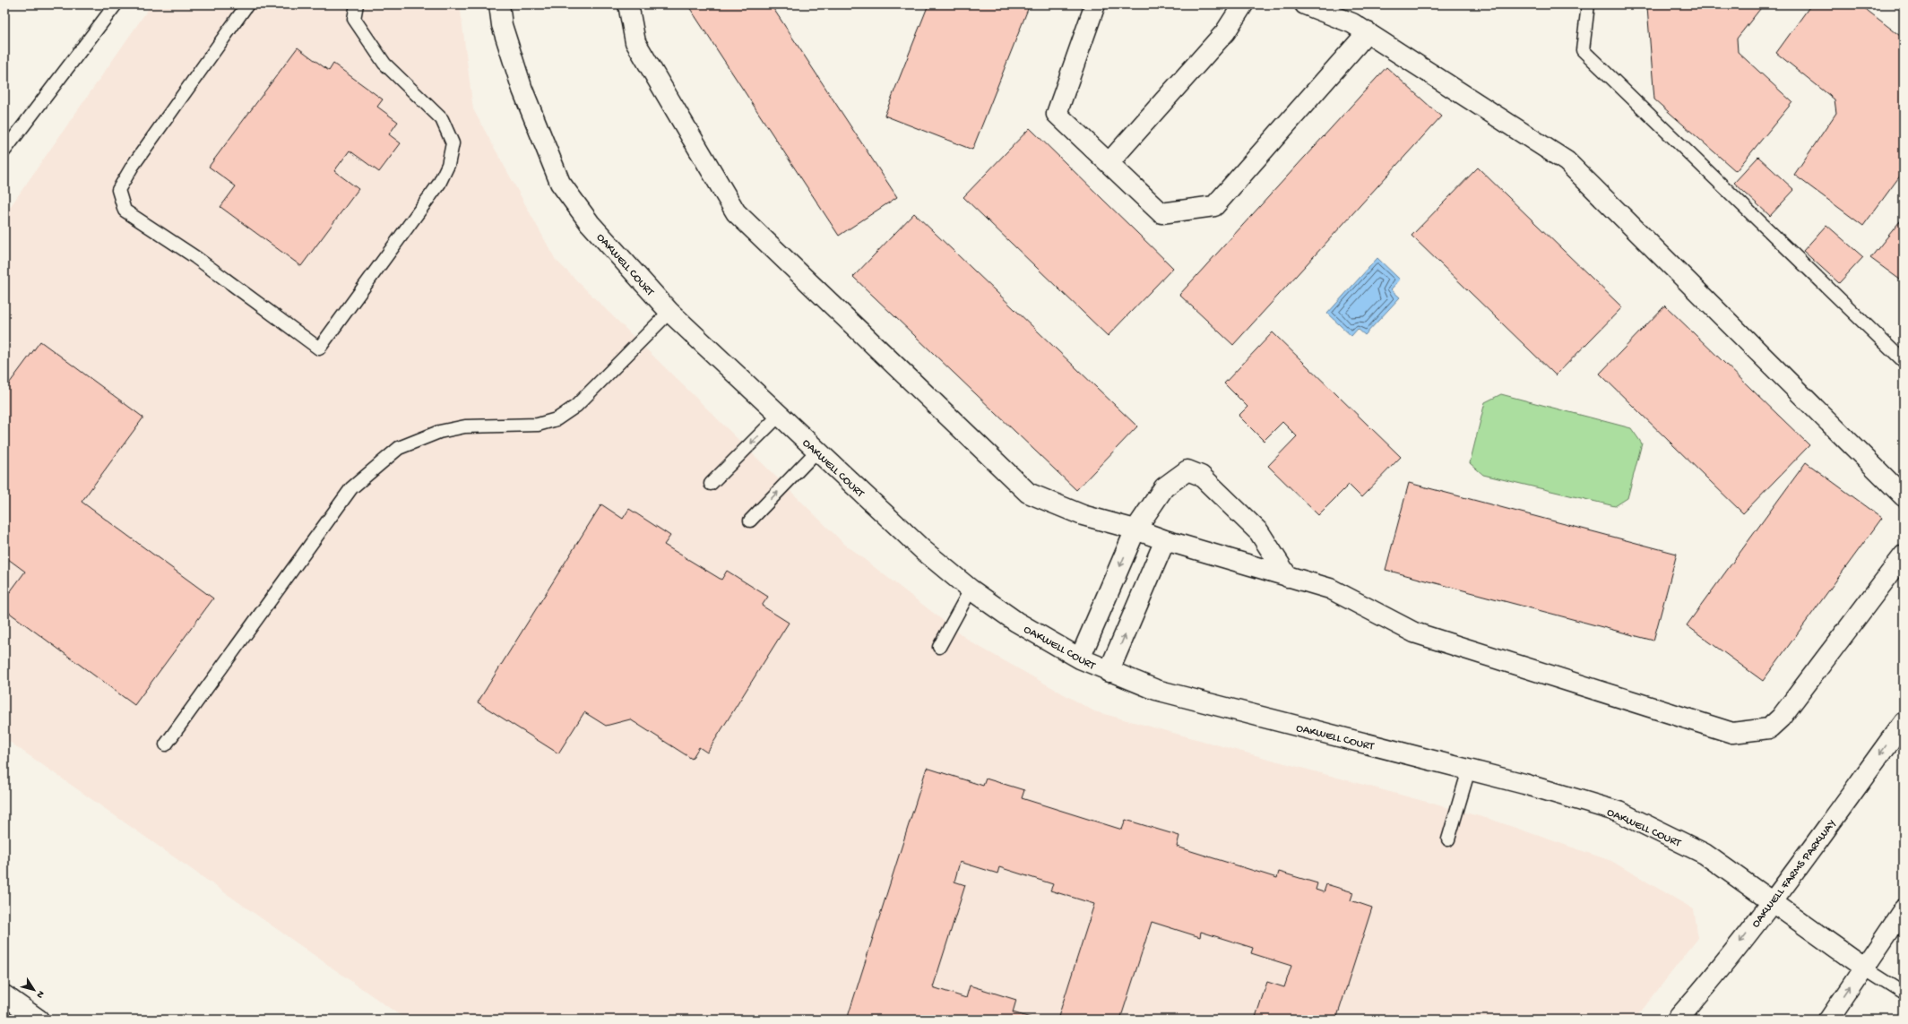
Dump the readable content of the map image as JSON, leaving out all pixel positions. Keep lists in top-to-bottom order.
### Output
{
  "streets": {
    "street": ["OAKWELL COURT", "OAKWELL FARMS PARKWAY"]
  },
  "crossings": [
    ["OAKWELL COURT", "OAKWELL FARMS PARKWAY"]
  ],
  "north": "bottom right"
}
